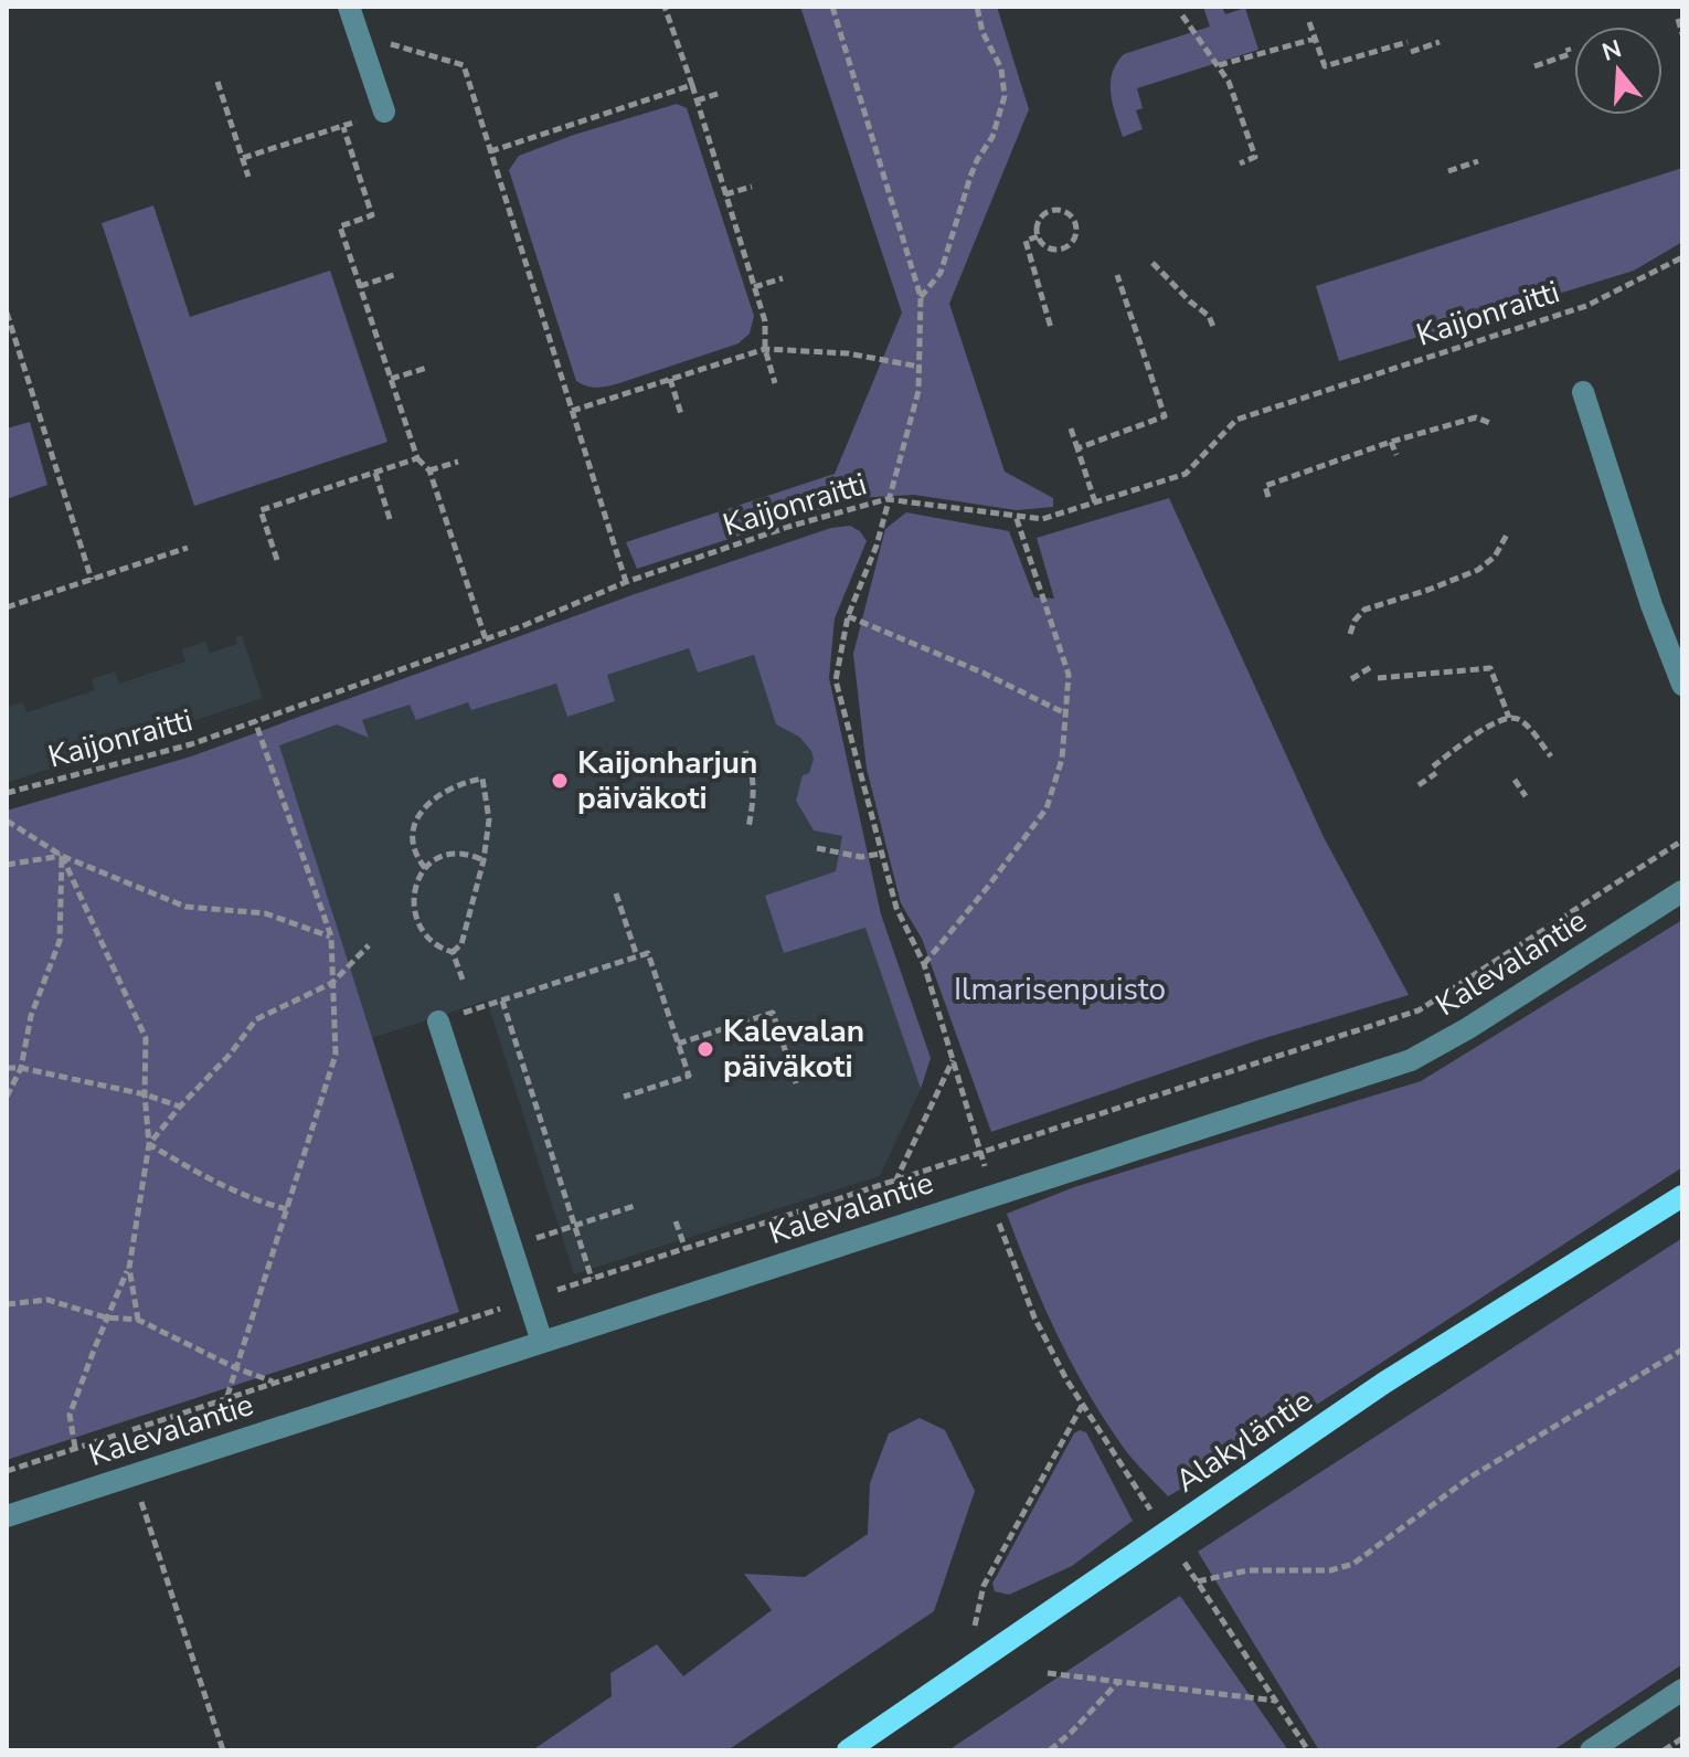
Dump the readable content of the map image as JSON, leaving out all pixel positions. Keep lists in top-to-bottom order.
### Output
{
  "streets": {
    "main road": ["Alakyläntie"],
    "street": ["Kalevalantie"],
    "path": ["Kaijonraitti"]
  },
  "parks": ["Ilmarisenpuisto"],
  "places": ["Kaijonharjun päiväkoti", "Kalevalan päiväkoti"],
  "north": "top"
}
